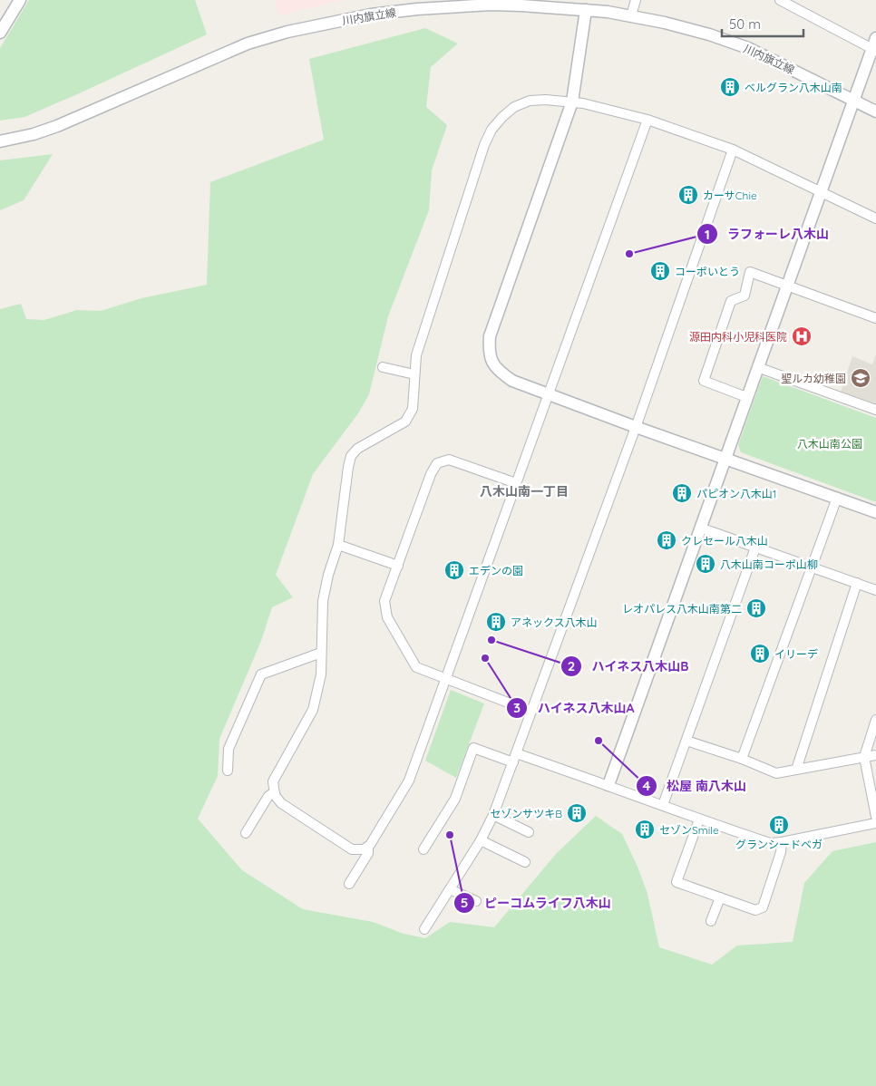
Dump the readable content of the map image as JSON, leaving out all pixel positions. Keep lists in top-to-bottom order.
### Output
{
  "streets": {
    "street": ["川内旗立線"]
  },
  "districts": ["八木山南一丁目"],
  "parks": ["八木山南公園"],
  "places": {
    "building": [
      "ベルグラン八木山南",
      "カーサChie",
      "コーポいとう",
      "パピオン八木山1",
      "クレセール八木山",
      "八木山南コーポ山柳",
      "エデンの園",
      "レオパレス八木山南第二",
      "アネックス八木山",
      "イリーデ",
      "セゾンサツキB",
      "グランシードベガ",
      "セゾンSmile"
    ],
    "other": [
      "ラフォーレ八木山",
      "ハイネス八木山B",
      "ハイネス八木山A",
      "松屋 南八木山",
      "ピーコムライフ八木山"
    ],
    "hospital": ["源田内科小児科医院"],
    "school or university": ["聖ルカ幼稚園"]
  },
  "scale_bar": "50 m"
}
